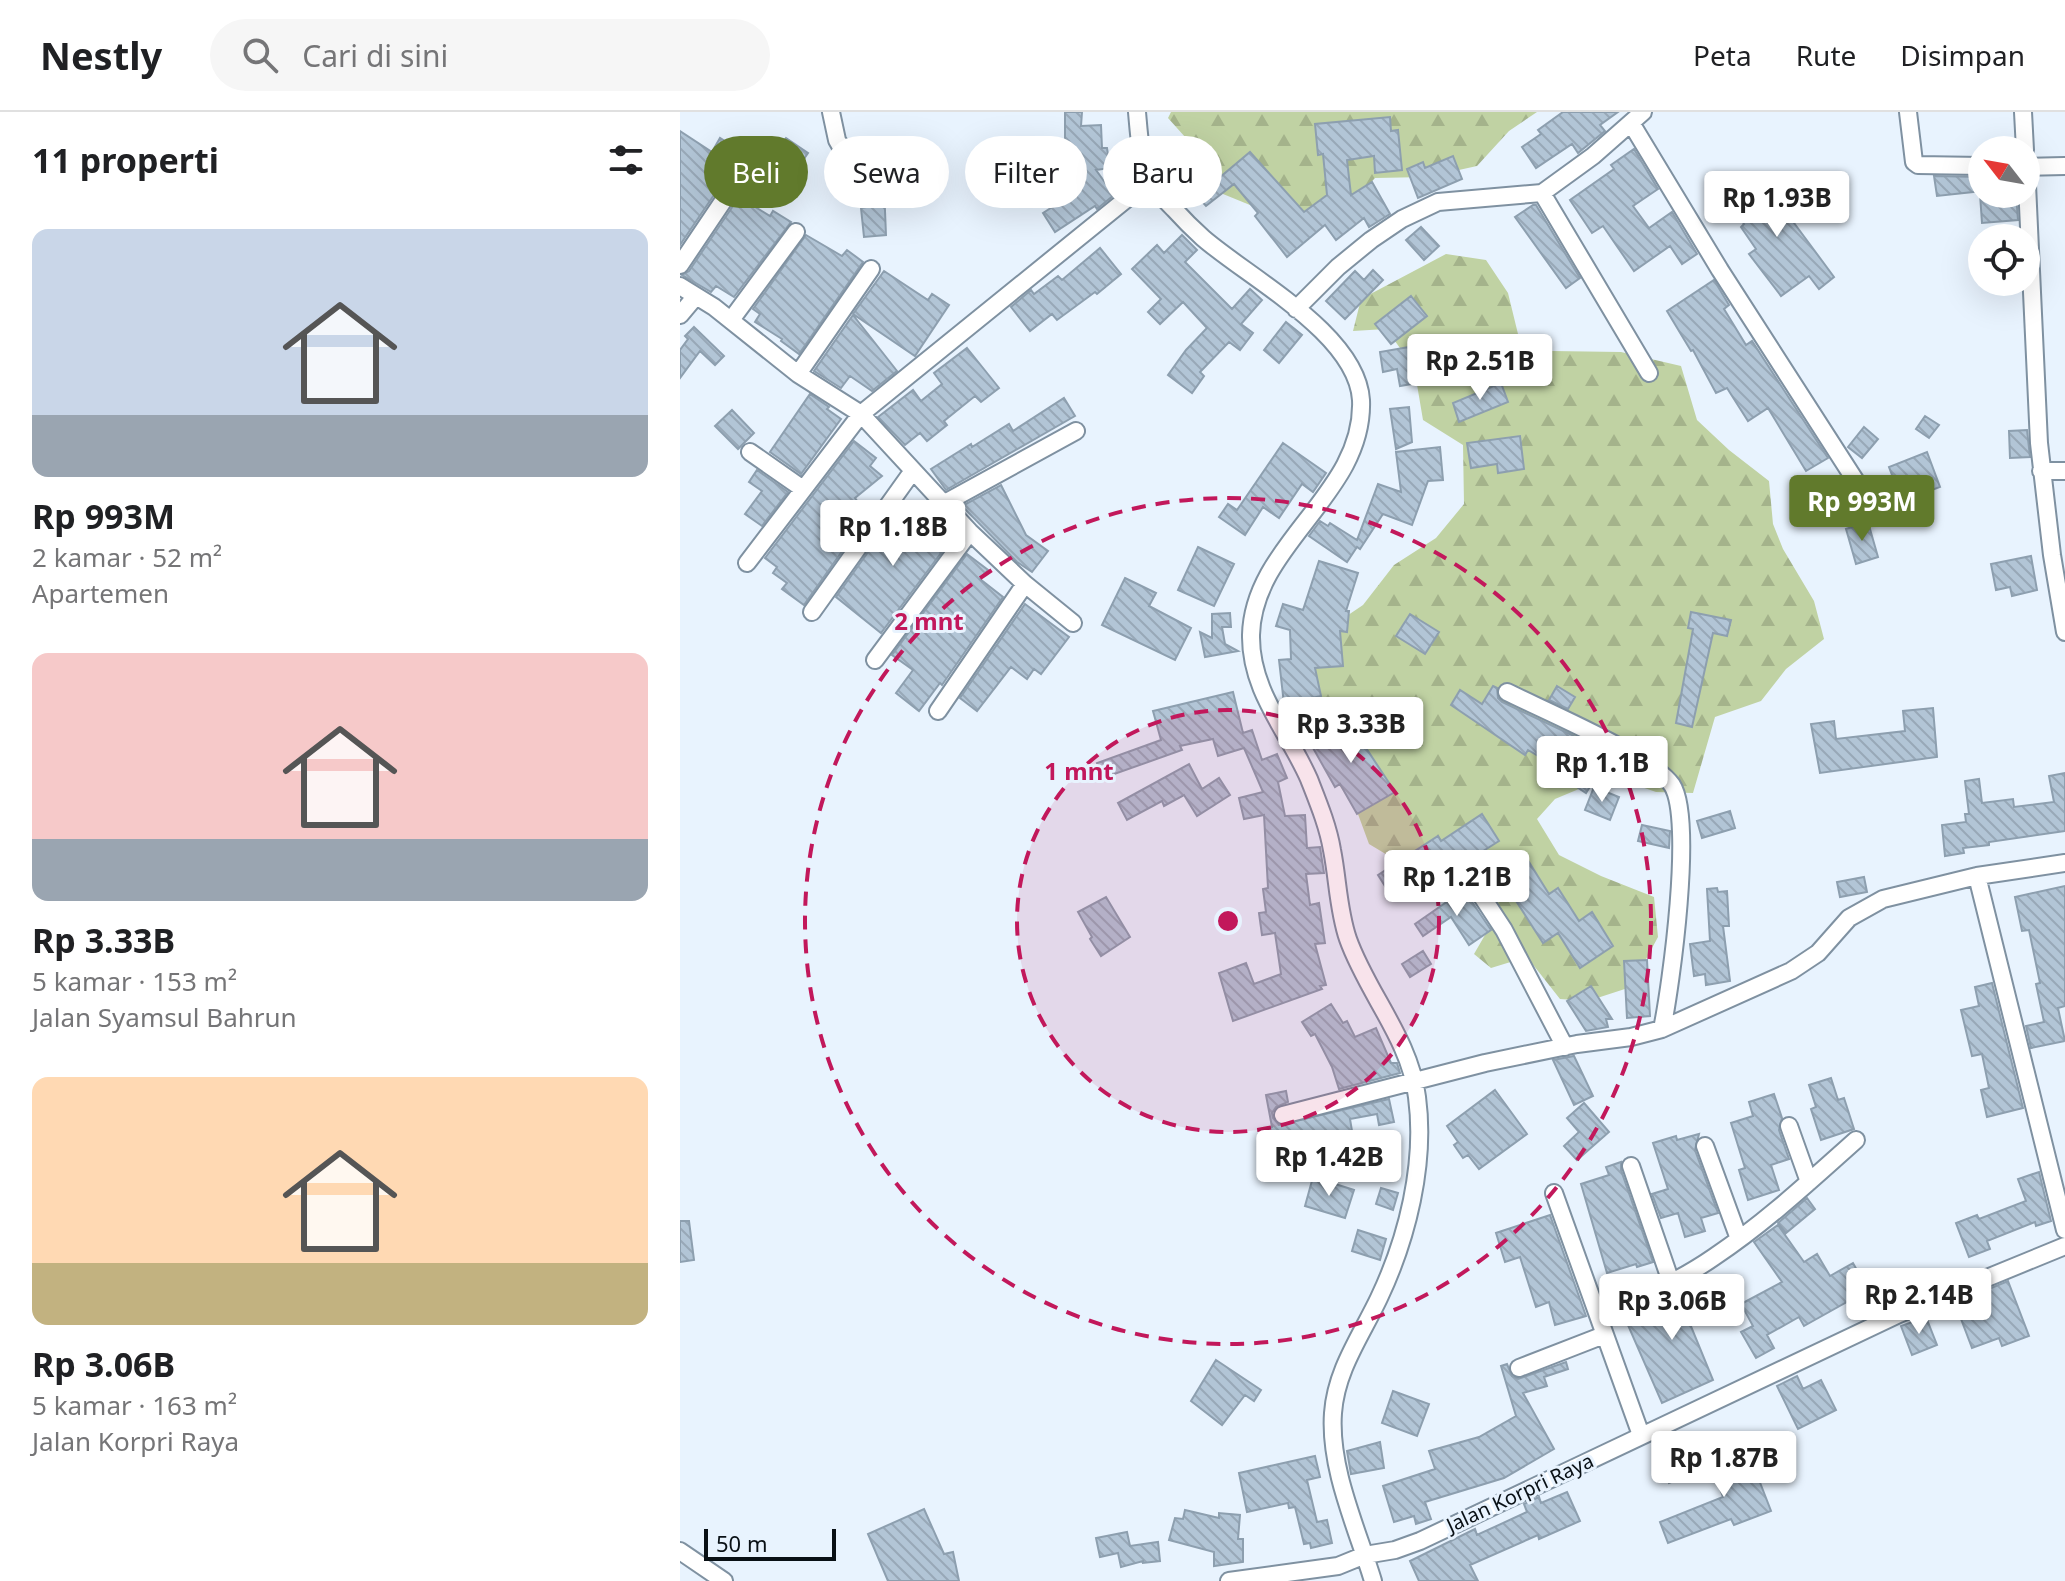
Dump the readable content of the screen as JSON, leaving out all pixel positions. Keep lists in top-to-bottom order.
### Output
{
  "streets": {
    "street": ["Jalan Korpri Raya"]
  },
  "scale_bar": "50 m",
  "north": "top left",
  "page": {
    "header": "Nestly",
    "search": "Cari di sini",
    "nav": ["Peta", "Rute", "Disimpan"],
    "heading": "11 properti",
    "chip": [
      "Beli",
      "Sewa",
      "Filter",
      "Baru"
    ],
    "price": [
      "Rp 1.93B",
      "Rp 2.51B",
      "Rp 993M",
      "Rp 1.18B",
      "Rp 3.33B",
      "Rp 1.1B",
      "Rp 1.21B",
      "Rp 1.42B",
      "Rp 2.14B",
      "Rp 3.06B",
      "Rp 1.87B"
    ],
    "list": [
      {
        "name": "Rp 993M",
        "note": "2 kamar · 52 m² · Apartemen"
      },
      {
        "name": "Rp 3.33B",
        "note": "5 kamar · 153 m² · Jalan Syamsul Bahrun"
      },
      {
        "name": "Rp 3.06B",
        "note": "5 kamar · 163 m² · Jalan Korpri Raya"
      }
    ],
    "scale": "50 m"
  },
  "rings": ["2 mnt", "1 mnt"]
}
